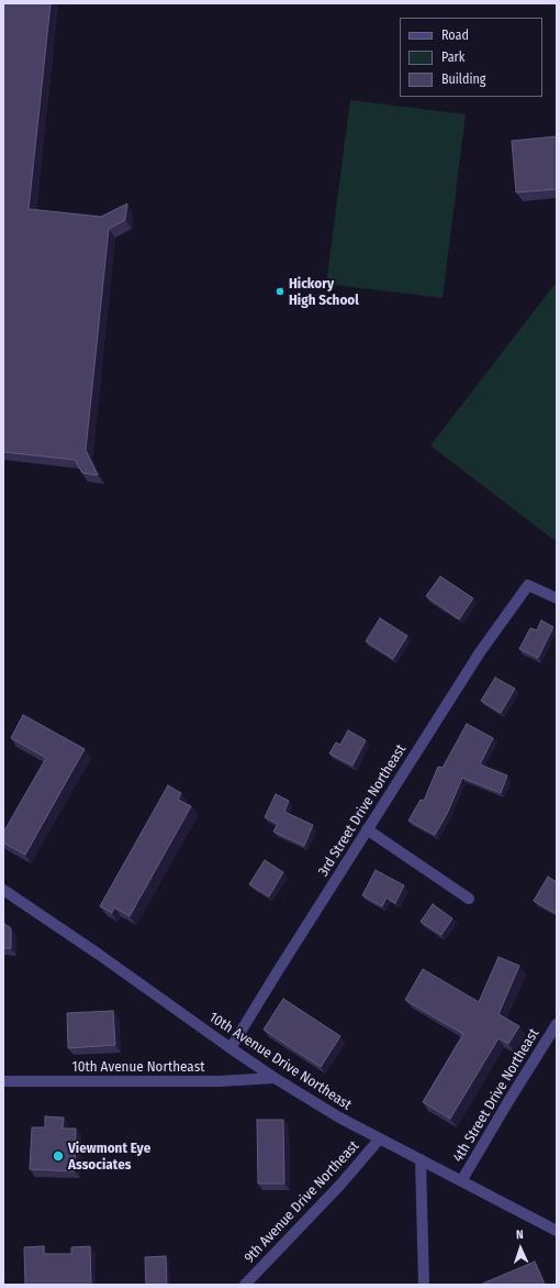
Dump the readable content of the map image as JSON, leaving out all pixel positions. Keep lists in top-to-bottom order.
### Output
{
  "streets": {
    "street": [
      "3rd Street Drive Northeast",
      "10th Avenue Drive Northeast",
      "10th Avenue Northeast",
      "4th Street Drive Northeast",
      "9th Avenue Drive Northeast"
    ]
  },
  "crossings": [
    ["3rd Street Drive Northeast", "10th Avenue Drive Northeast"],
    ["10th Avenue Drive Northeast", "10th Avenue Northeast"],
    ["10th Avenue Drive Northeast", "4th Street Drive Northeast"],
    ["10th Avenue Drive Northeast", "9th Avenue Drive Northeast"]
  ],
  "places": ["Hickory High School", "Viewmont Eye Associates"],
  "legend": ["Road", "Park", "Building"],
  "north": "top"
}
